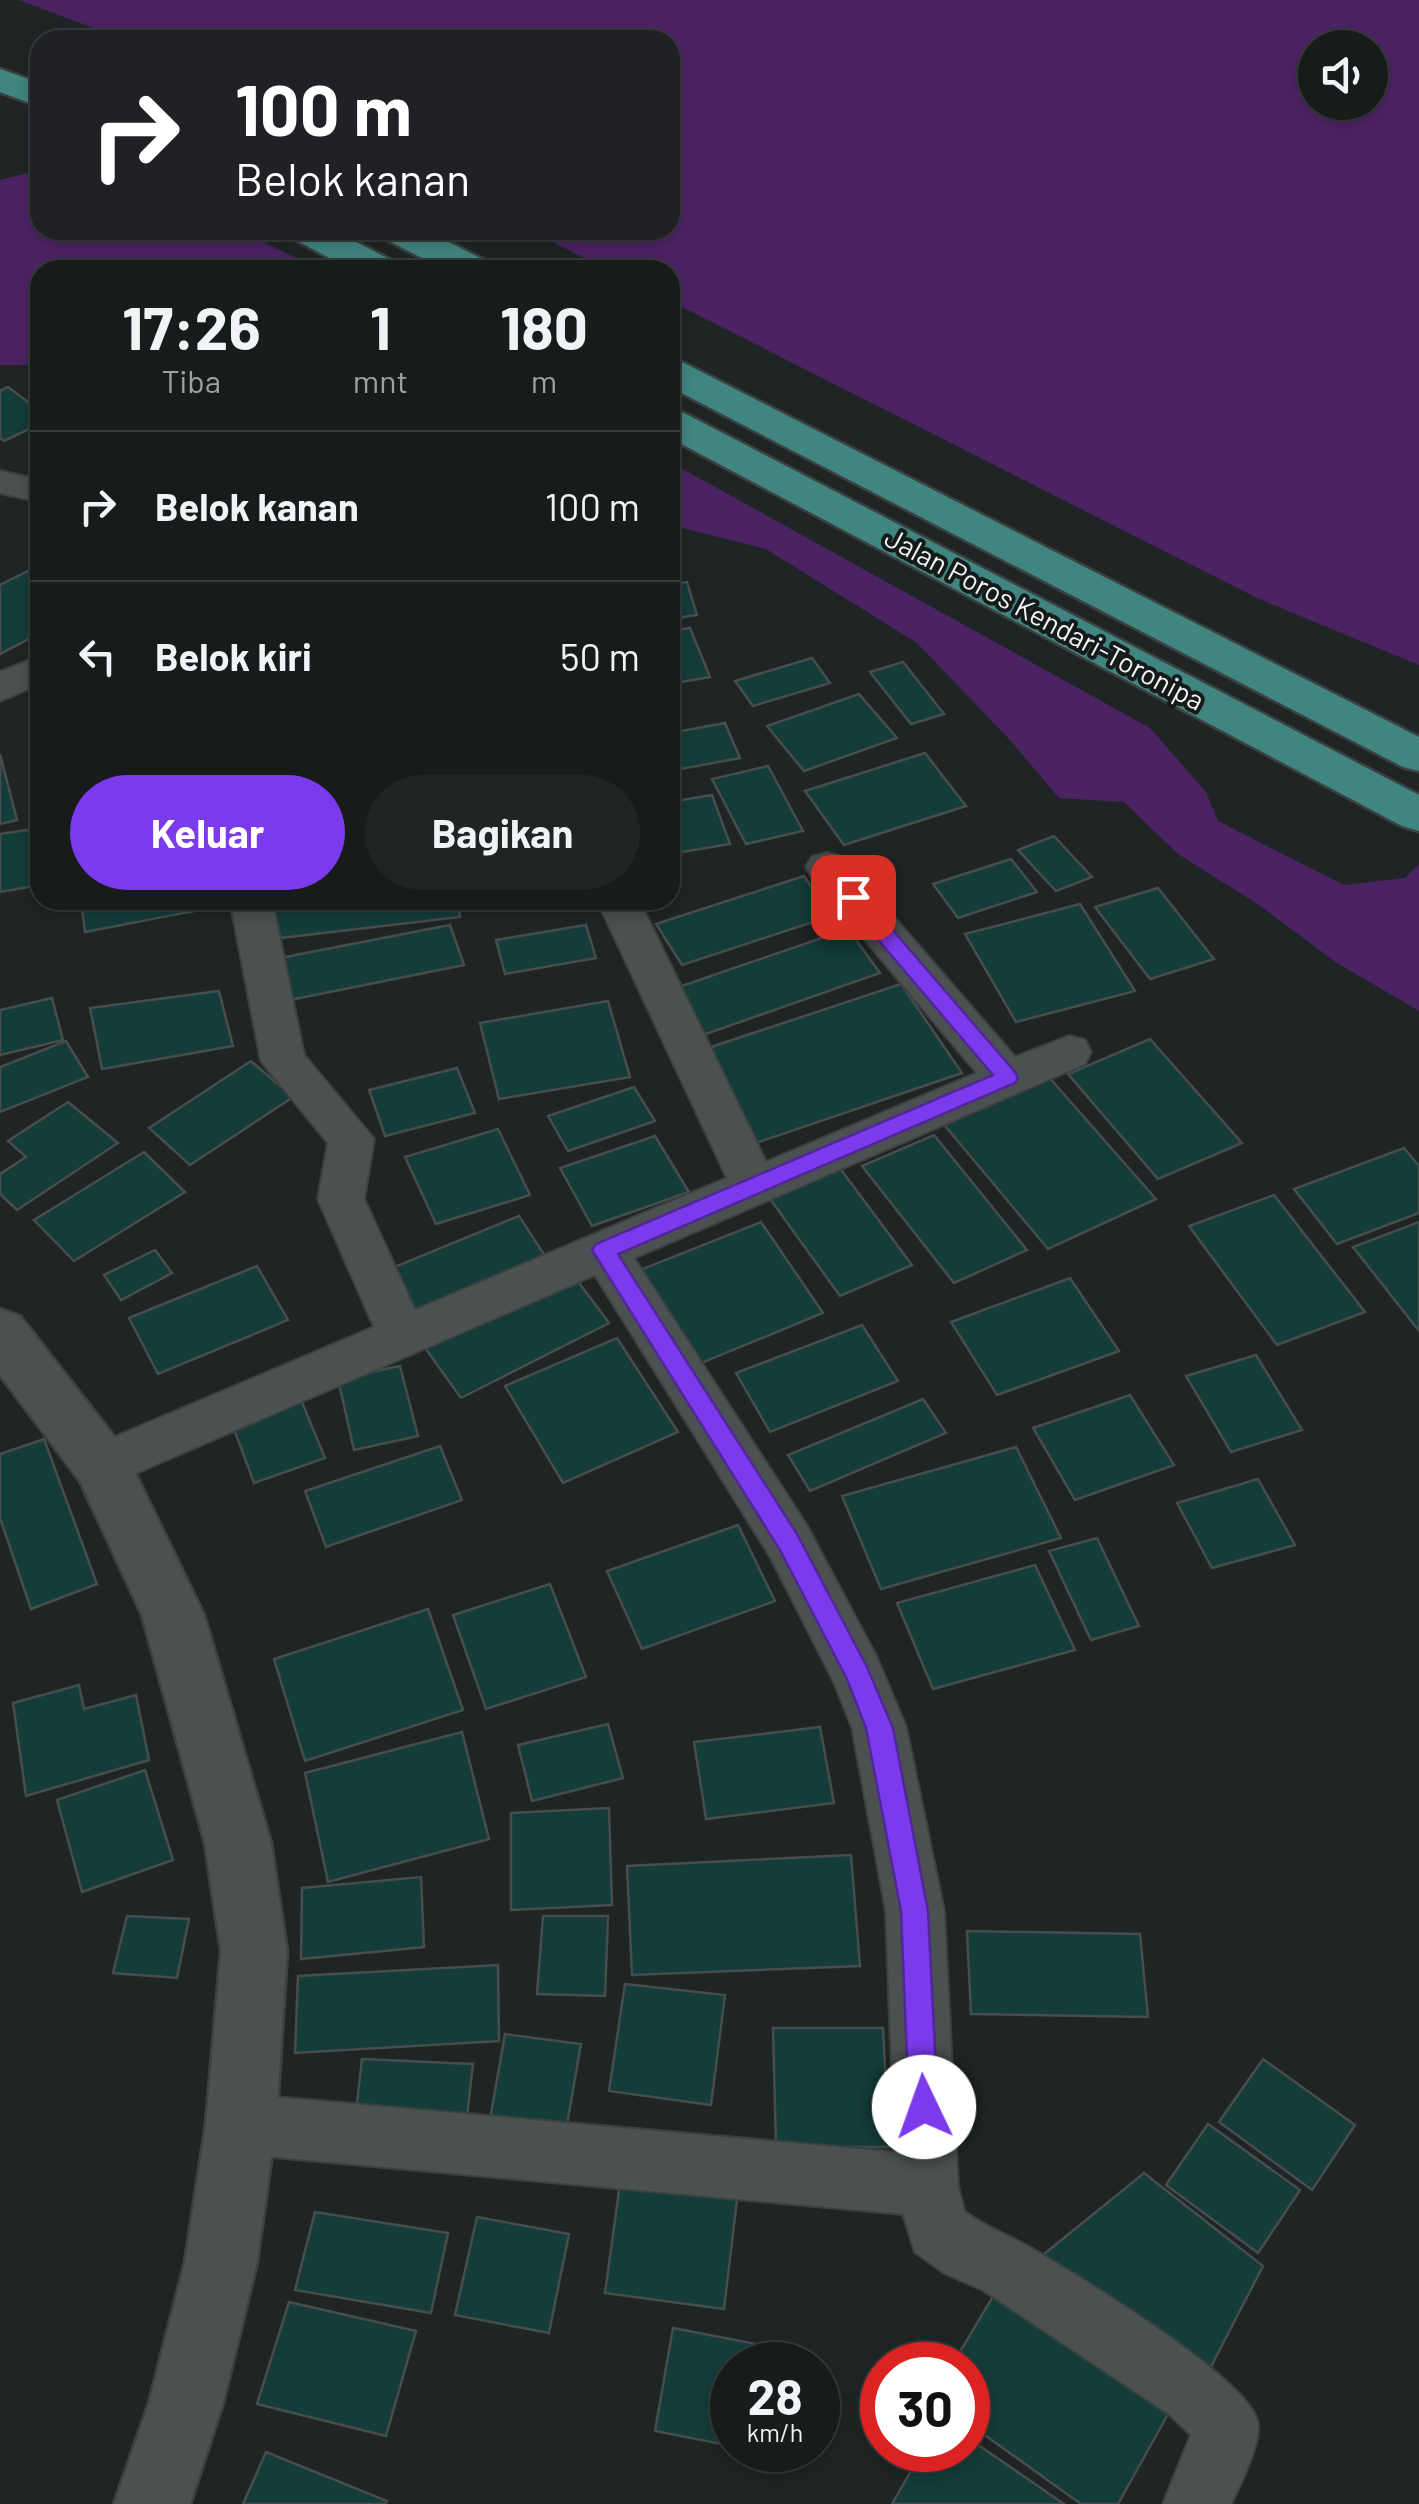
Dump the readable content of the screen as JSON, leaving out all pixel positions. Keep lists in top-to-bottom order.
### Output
{
  "streets": {
    "main road": ["Jalan Poros Kendari-Toronipa"]
  },
  "page": {
    "turn": ["100 m", "Belok kanan"],
    "eta": [
      "17:26",
      "Tiba",
      "1",
      "mnt",
      "180",
      "m"
    ],
    "list": [
      {
        "name": "Belok kanan",
        "value": "100 m"
      },
      {
        "name": "Belok kiri",
        "value": "50 m"
      }
    ],
    "buttons": ["Keluar", "Bagikan"],
    "speed": "28 km/h",
    "limit": "30"
  }
}
